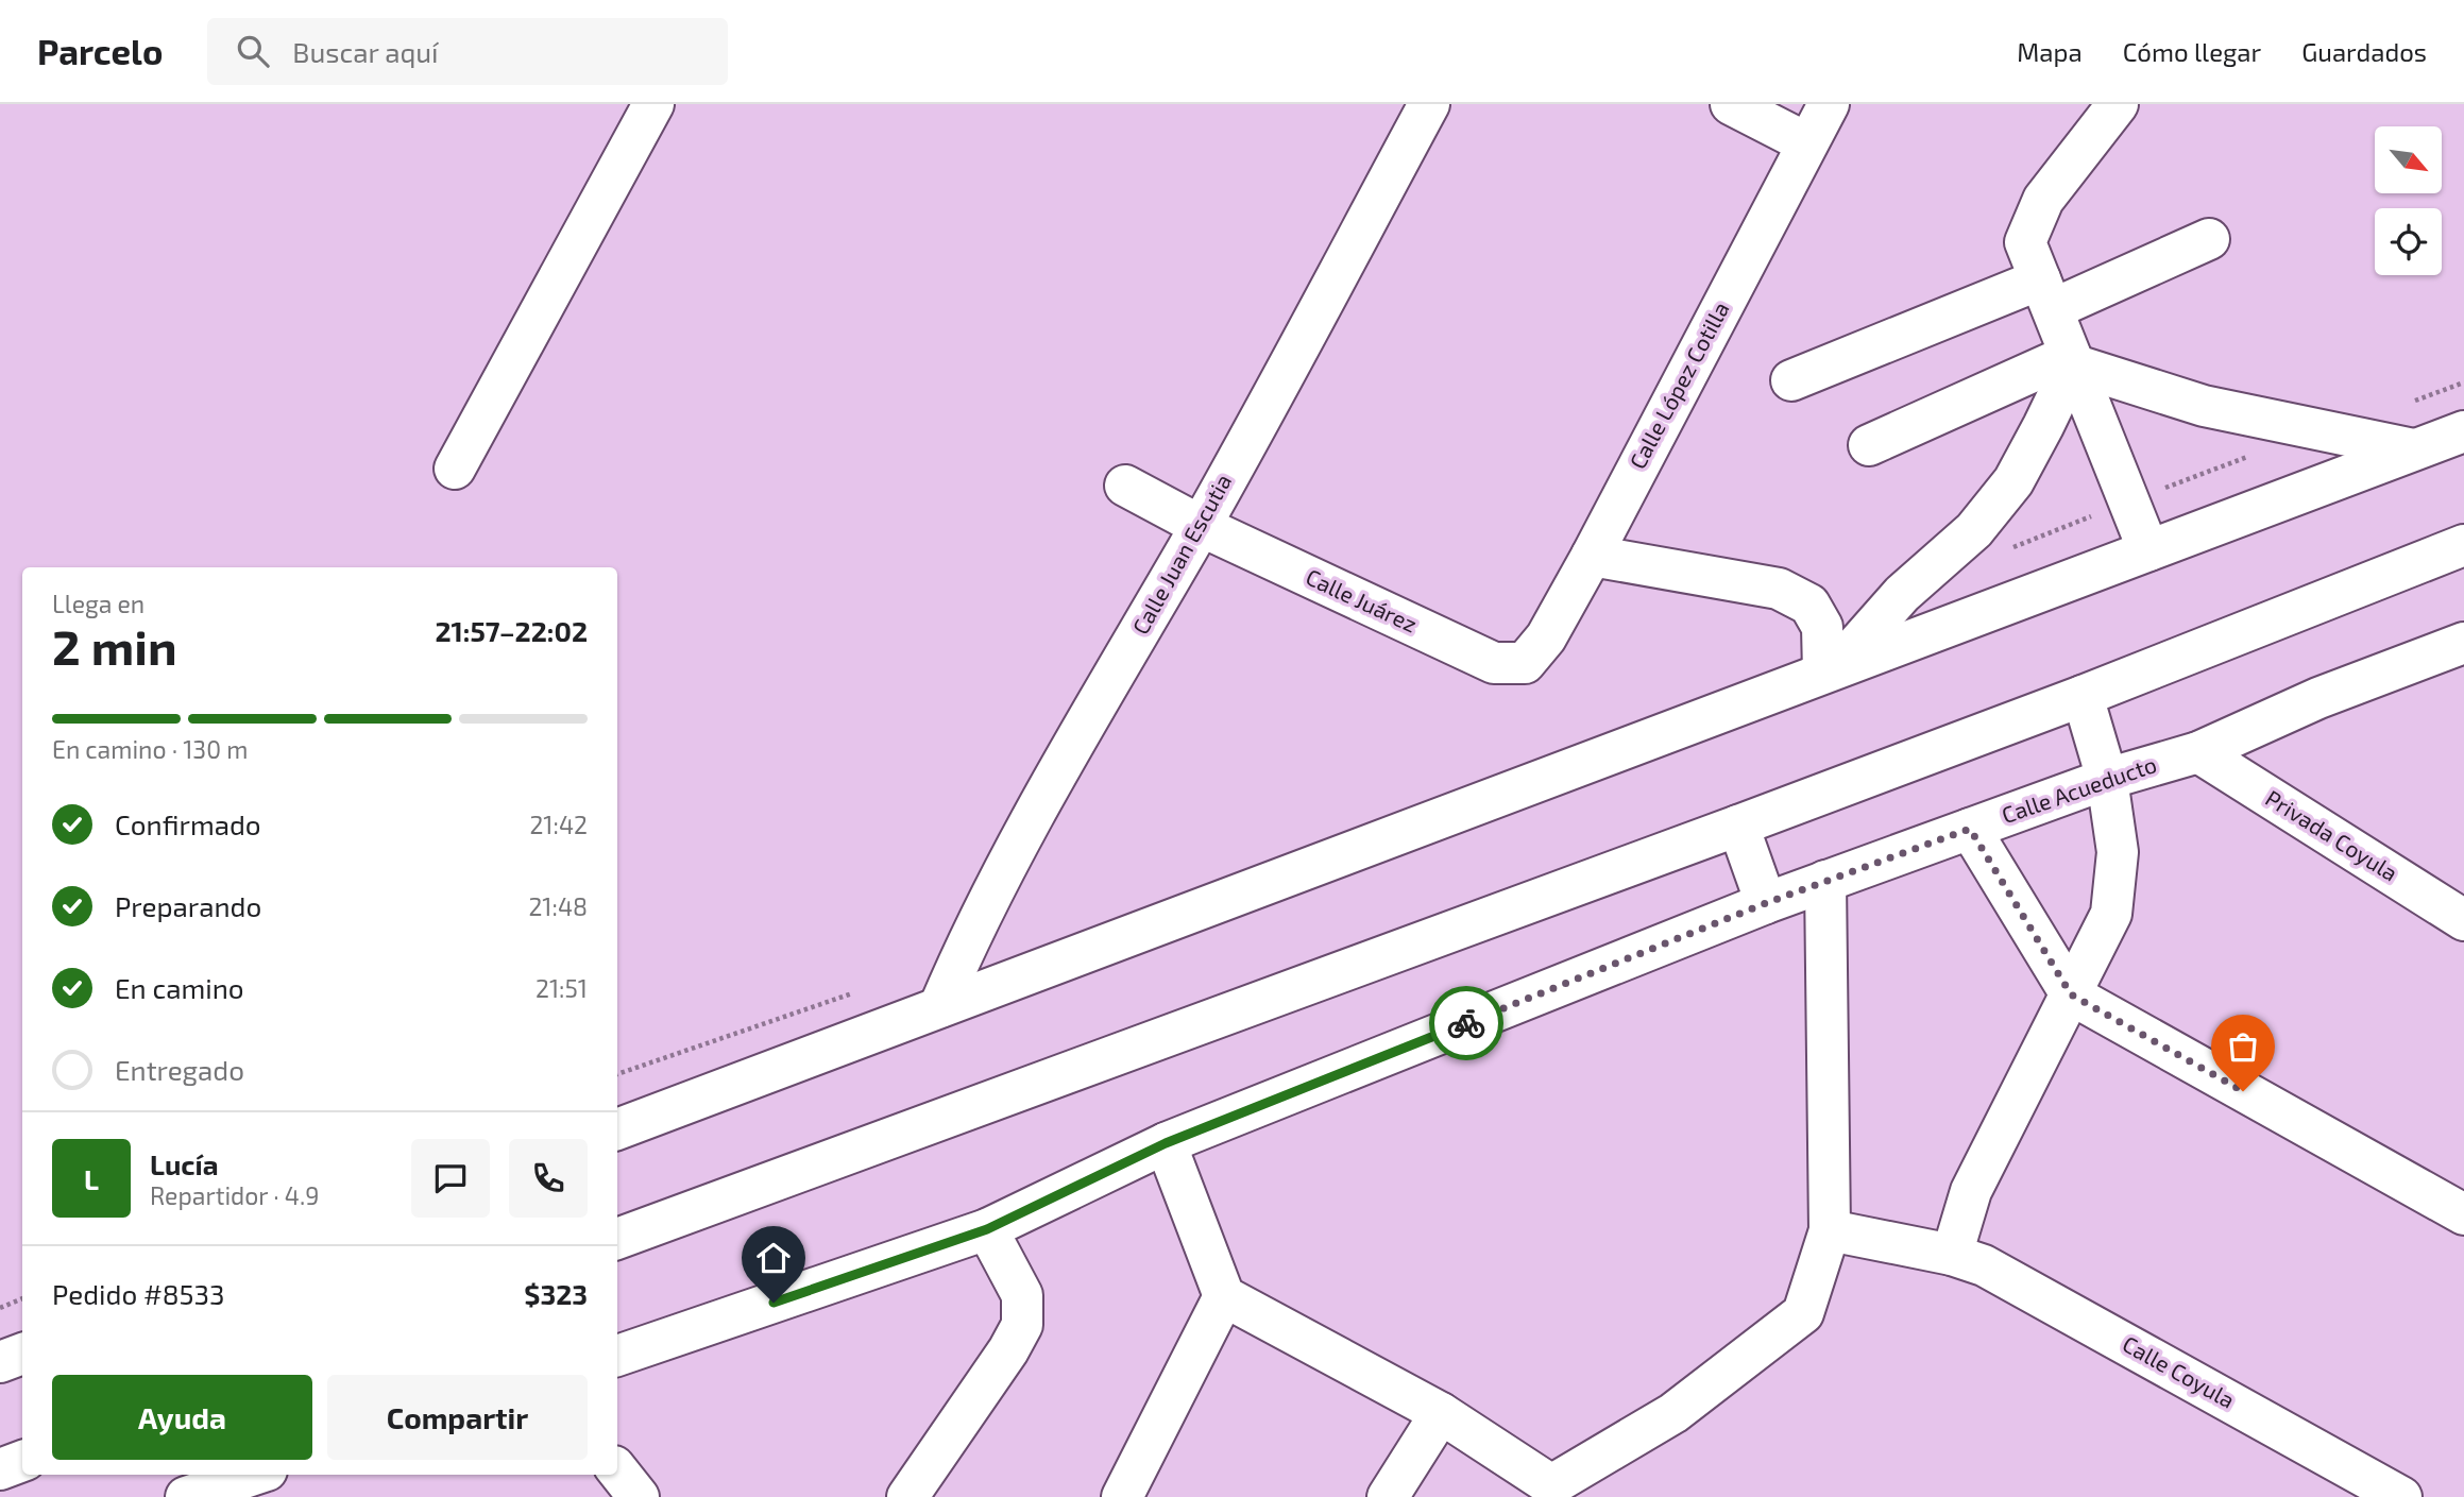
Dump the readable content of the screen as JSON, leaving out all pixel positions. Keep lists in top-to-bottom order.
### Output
{
  "streets": {
    "main road": [
      "Calle López Cotilla",
      "Calle Juan Escutia",
      "Calle Juárez",
      "Calle Acueducto",
      "Privada Coyula",
      "Calle Coyula"
    ]
  },
  "crossings": [
    ["Calle López Cotilla", "Calle Juárez"],
    ["Calle Juan Escutia", "Calle Juárez"],
    ["Calle Acueducto", "Privada Coyula"]
  ],
  "north": "bottom right",
  "page": {
    "header": "Parcelo",
    "search": "Buscar aquí",
    "nav": ["Mapa", "Cómo llegar", "Guardados"],
    "heading": ["2 min", "Llega en", "21:57–22:02"],
    "panel": [
      "Lucía",
      "Repartidor · 4.9",
      "Pedido #8533",
      "$323"
    ],
    "bar": "En camino · 130 m",
    "list": [
      ["Confirmado", "21:42"],
      ["Preparando", "21:48"],
      ["En camino", "21:51"],
      "Entregado"
    ],
    "round": "L",
    "buttons": ["Ayuda", "Compartir"]
  }
}
